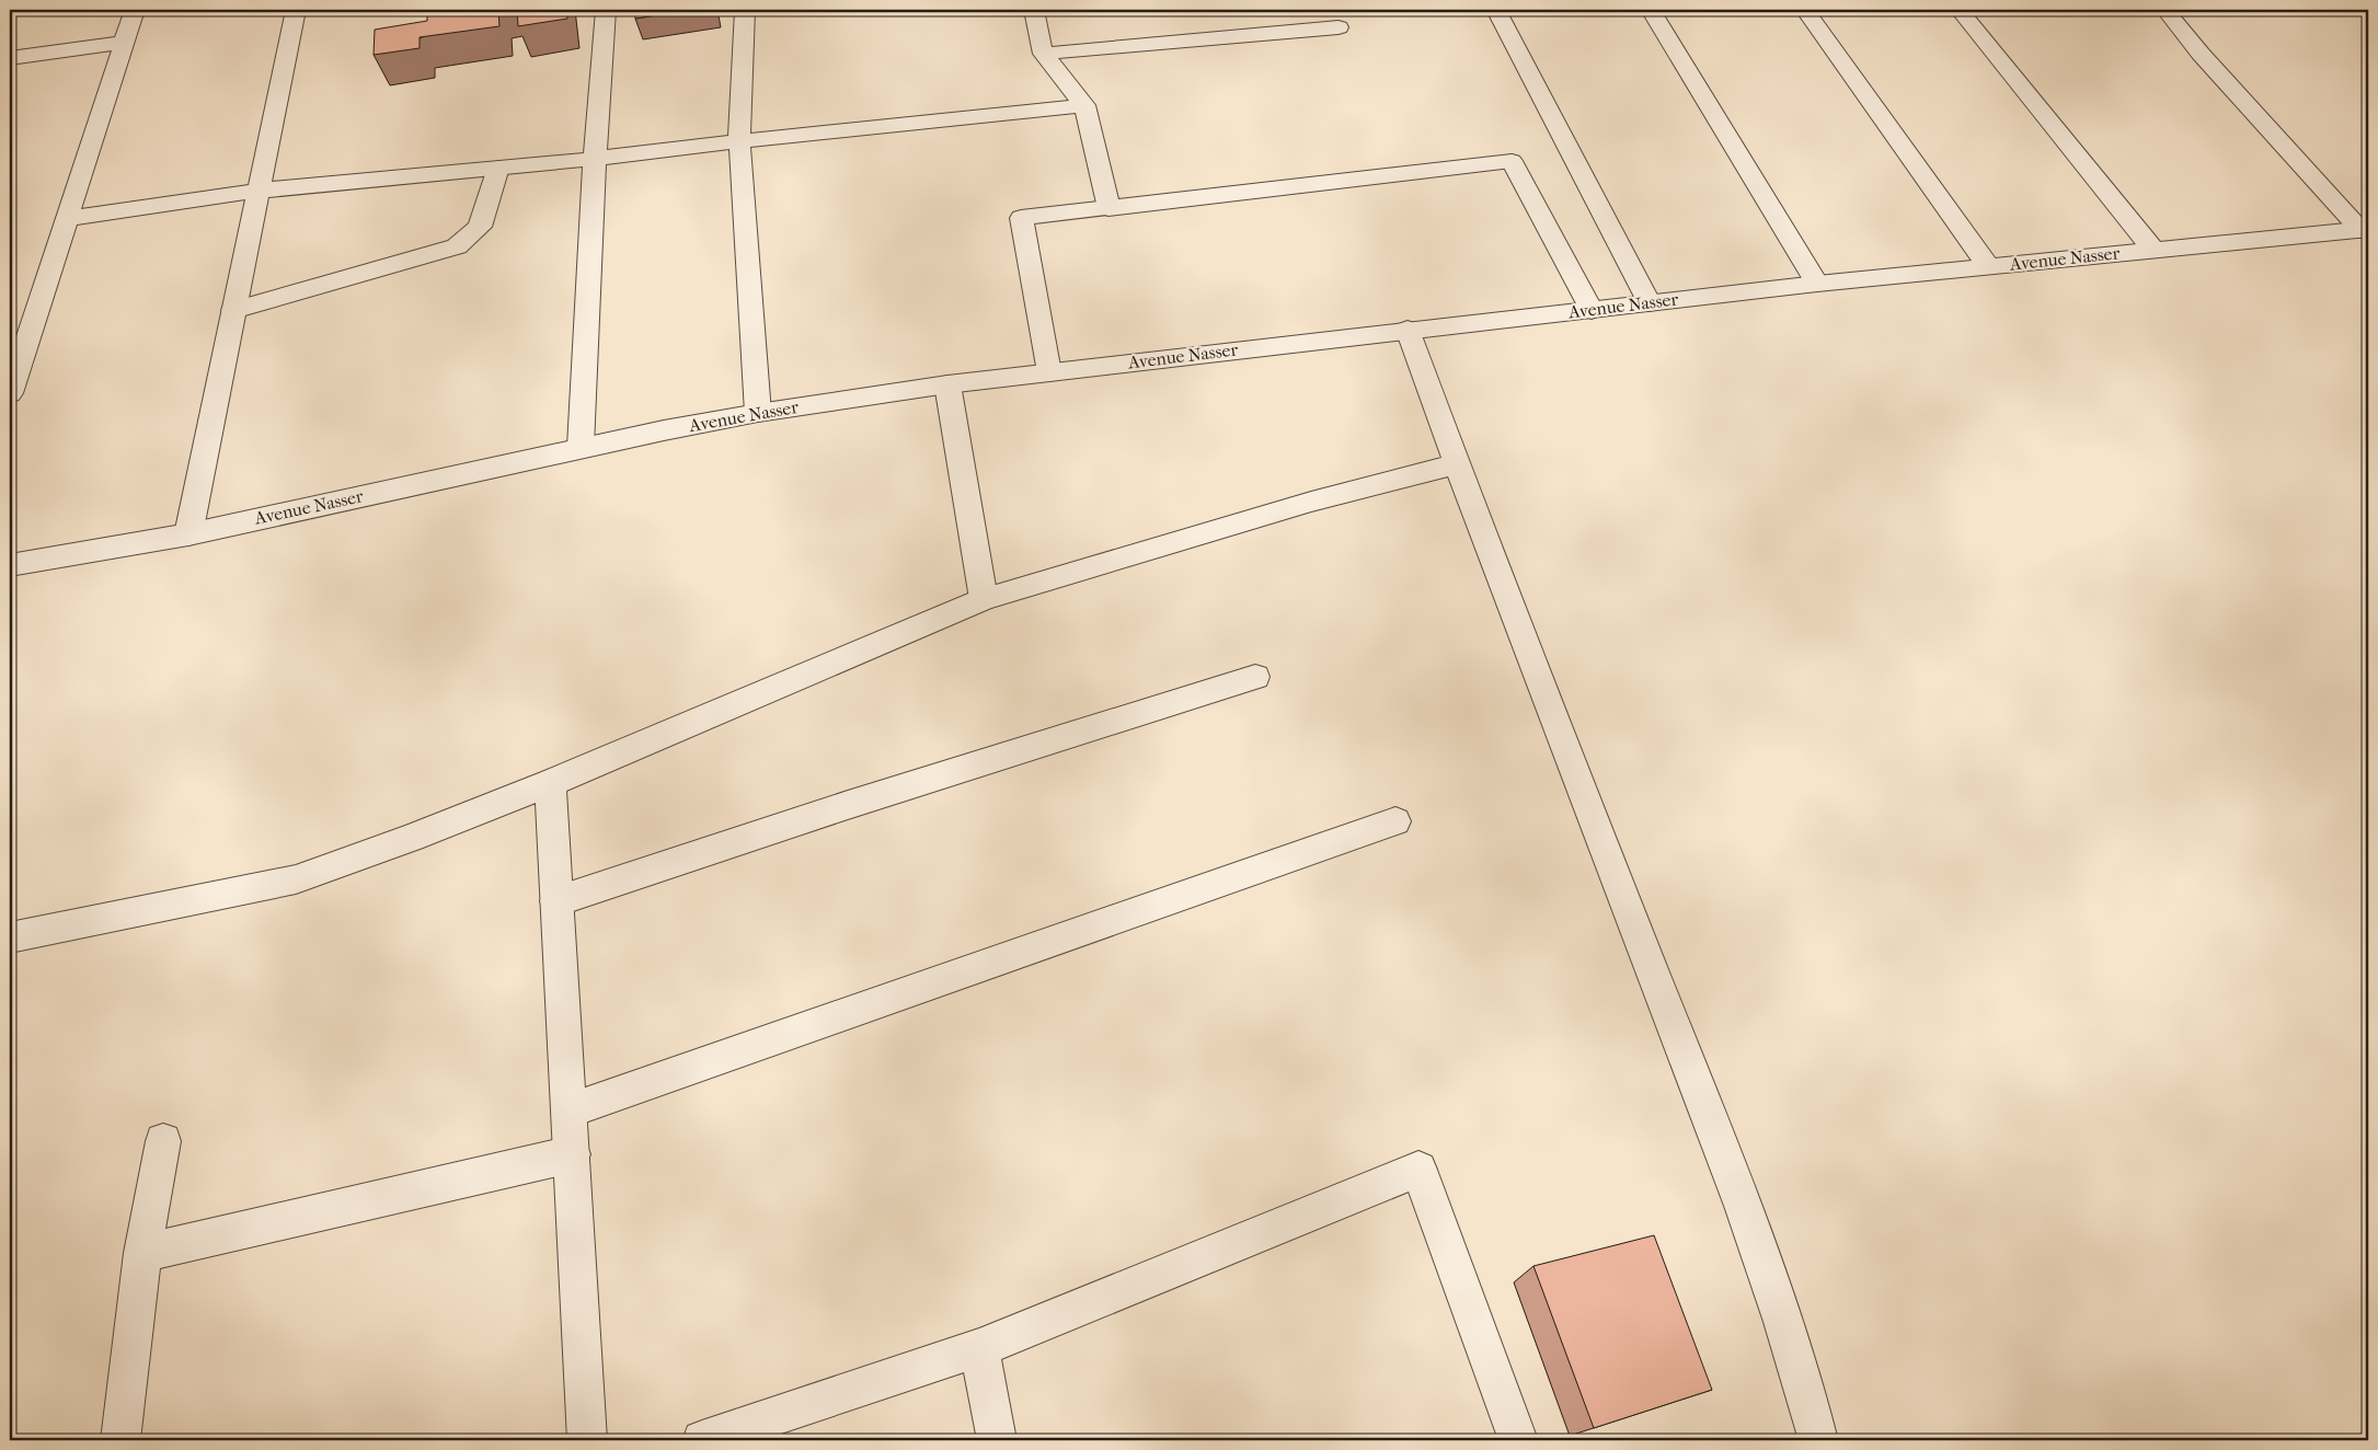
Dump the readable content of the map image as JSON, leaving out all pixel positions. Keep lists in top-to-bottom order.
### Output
{
  "streets": {
    "street": ["Avenue Nasser"]
  }
}
